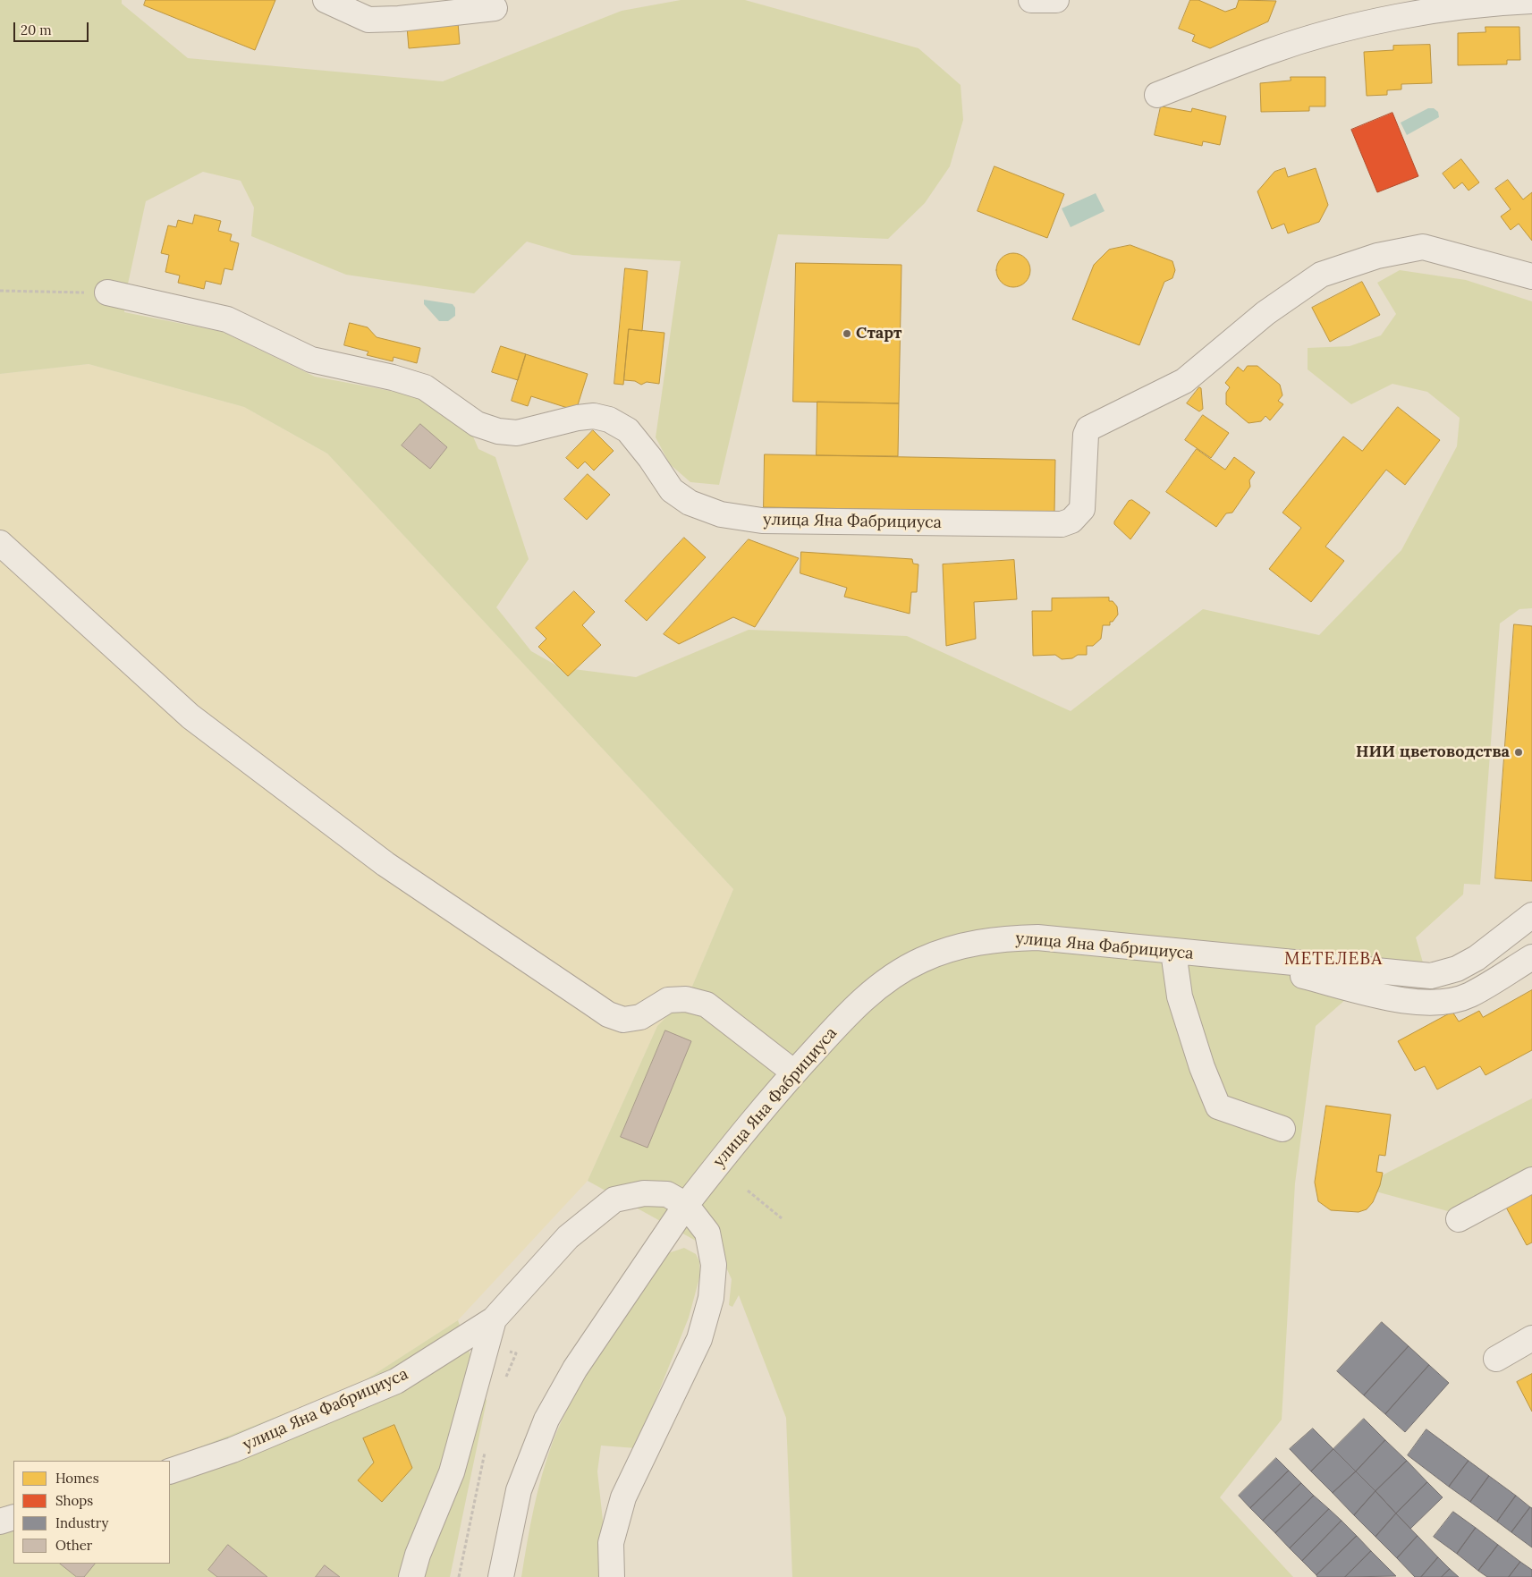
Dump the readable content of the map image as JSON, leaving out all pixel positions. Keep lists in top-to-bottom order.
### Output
{
  "streets": {
    "street": ["улица Яна Фабрициуса"]
  },
  "districts": ["МЕТЕЛЕВА"],
  "places": ["Старт", "НИИ цветоводства"],
  "legend": [
    "Homes",
    "Shops",
    "Industry",
    "Other"
  ],
  "scale_bar": "20 m"
}
